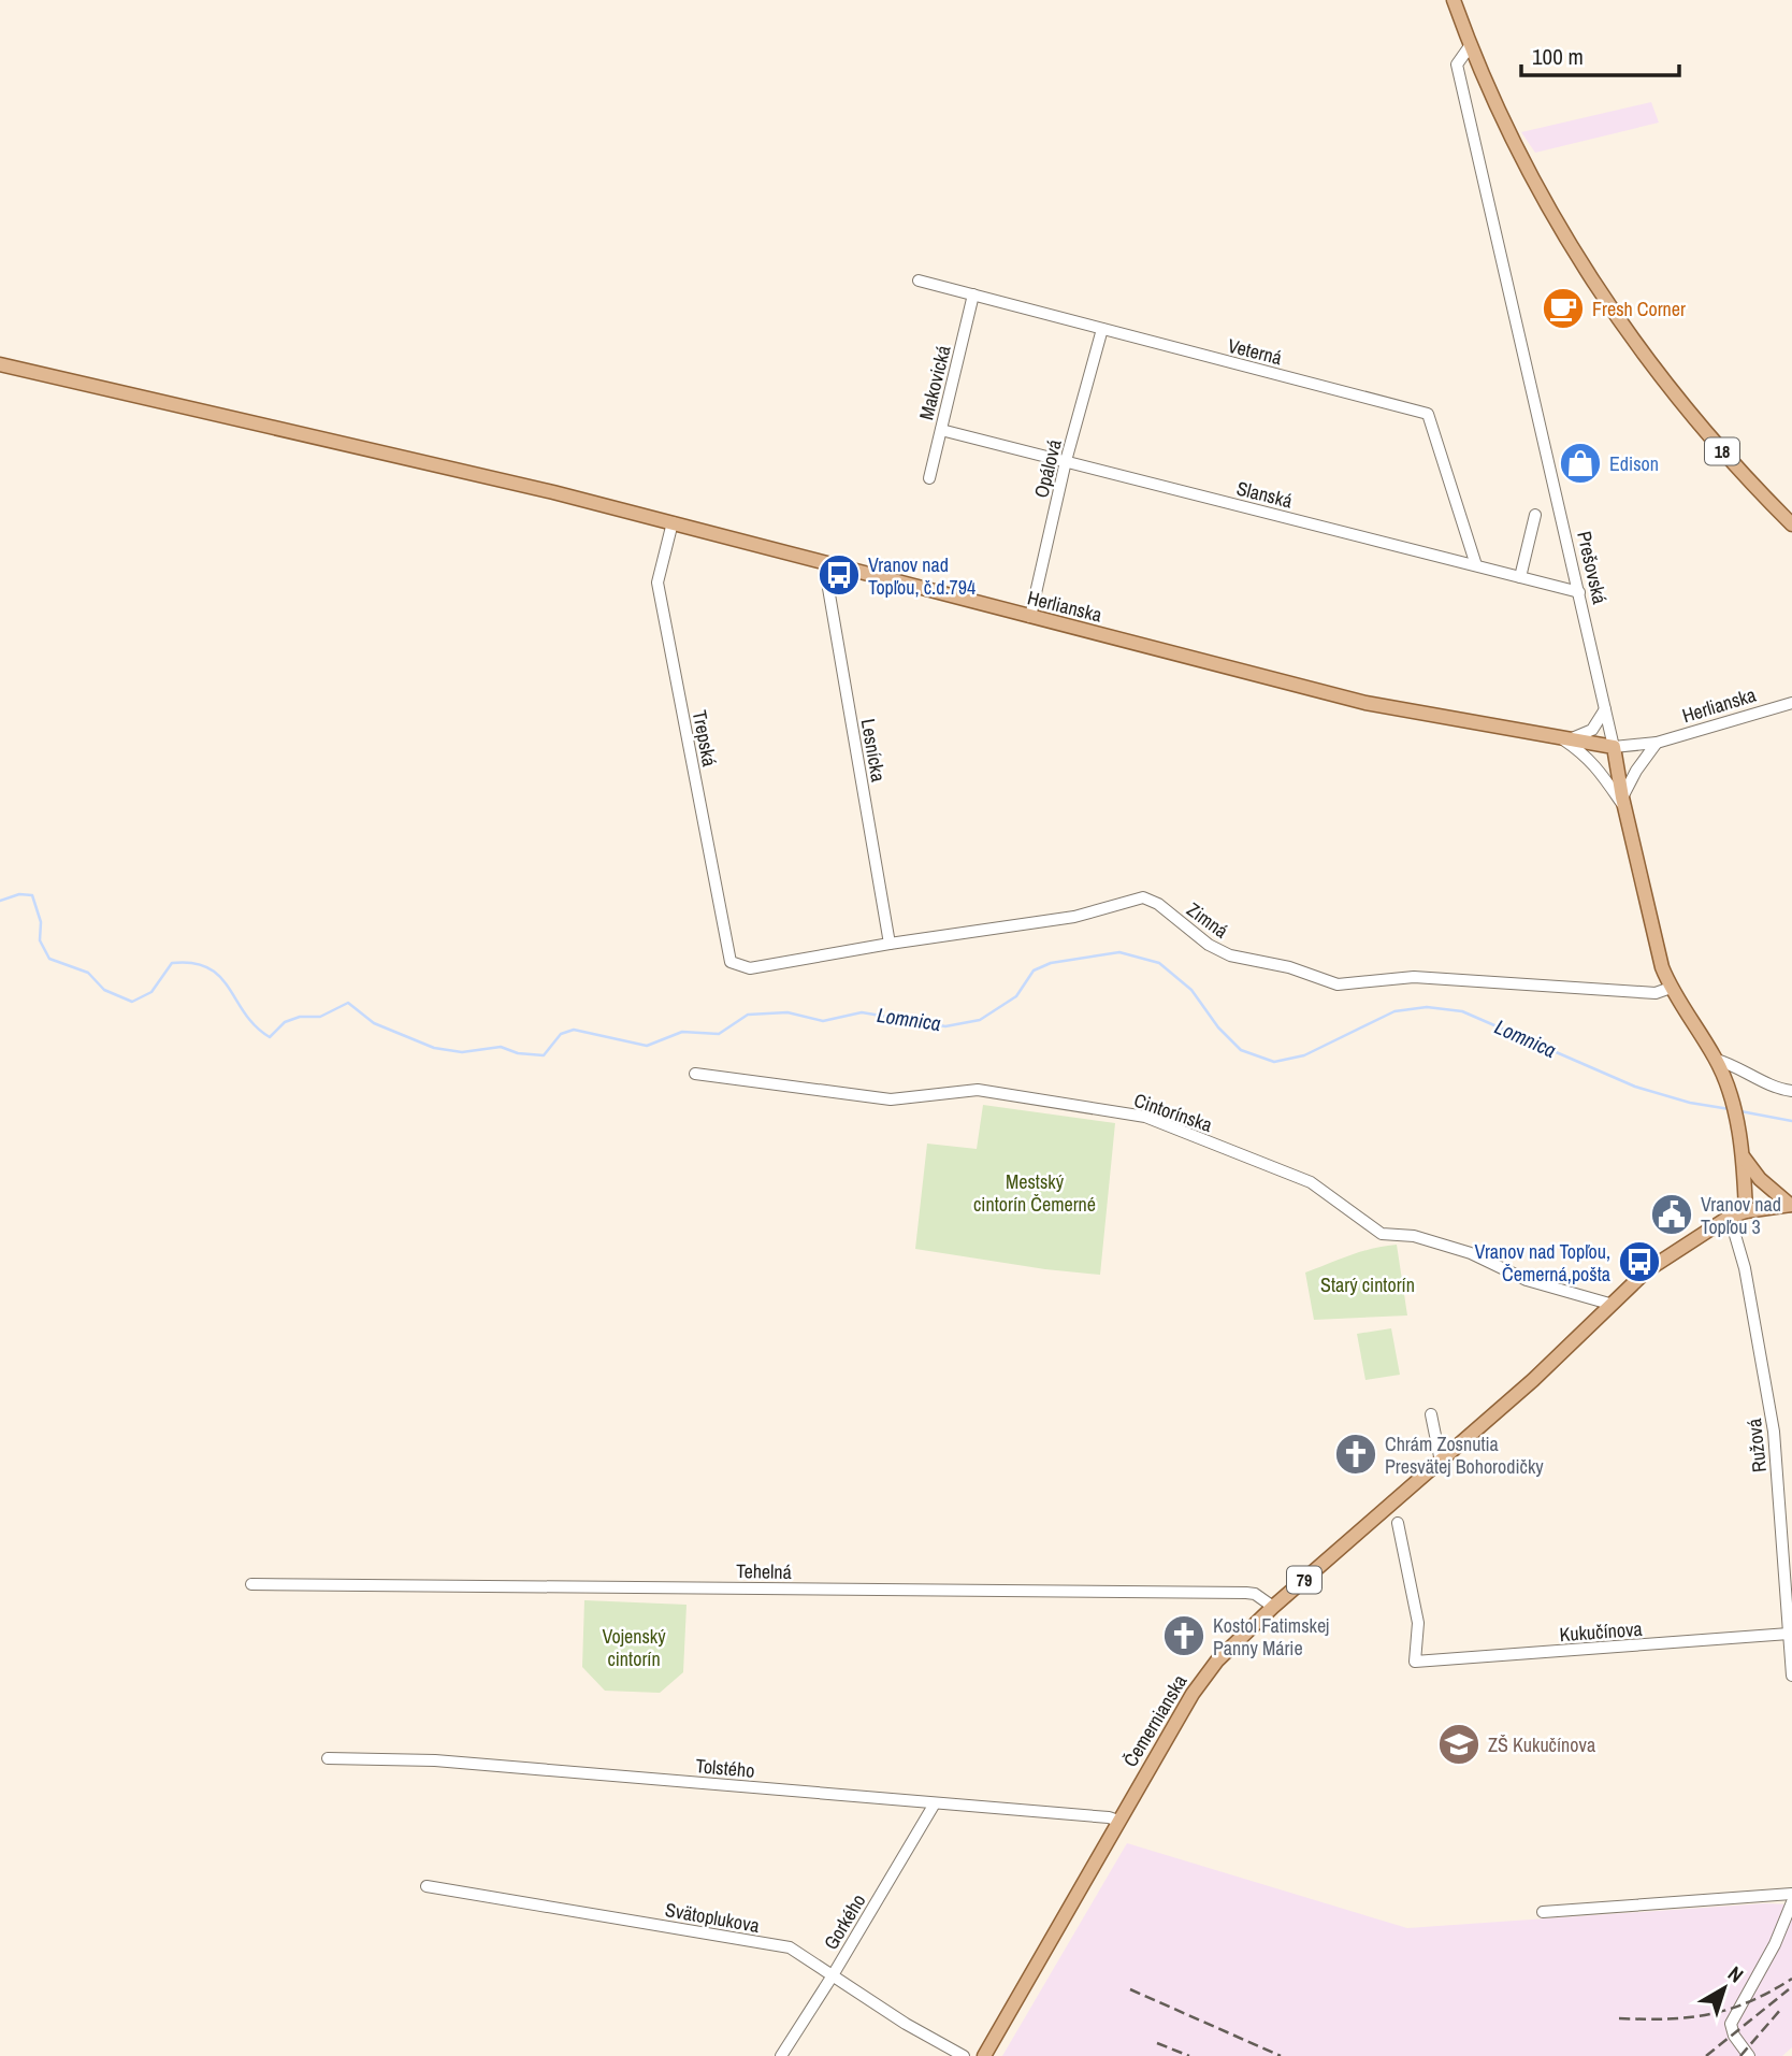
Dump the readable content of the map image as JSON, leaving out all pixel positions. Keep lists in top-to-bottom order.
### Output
{
  "streets": {
    "main road": [
      "18",
      "Prešovská",
      "Herlianska",
      "79",
      "Čemernianska"
    ],
    "street": [
      "Veterná",
      "Makovická",
      "Opálová",
      "Slanská",
      "Trepská",
      "Lesnícka",
      "Zimná",
      "Cintorínska",
      "Ružová",
      "Tehelná",
      "Kukučínova",
      "Tolstého",
      "Svätoplukova",
      "Gorkého"
    ]
  },
  "crossings": [
    ["Veterná", "Makovická"],
    ["Veterná", "Opálová"],
    ["Veterná", "Slanská"],
    ["Makovická", "Slanská"],
    ["18", "Prešovská"],
    ["Opálová", "Slanská"],
    ["Opálová", "Herlianska"],
    ["Slanská", "Prešovská"],
    ["Prešovská", "Herlianska"],
    ["Prešovská", "Zimná"],
    ["Prešovská", "Čemernianska"],
    ["Herlianska", "Trepská"],
    ["Herlianska", "Lesnícka"],
    ["Trepská", "Zimná"],
    ["Lesnícka", "Zimná"],
    ["Cintorínska", "Čemernianska"],
    ["Ružová", "Kukučínova"],
    ["Ružová", "Čemernianska"],
    ["Tehelná", "Čemernianska"],
    ["Čemernianska", "Tolstého"],
    ["Tolstého", "Gorkého"],
    ["Svätoplukova", "Gorkého"]
  ],
  "water": ["Lomnica"],
  "parks": ["Mestský cintorín Čemerné", "Starý cintorín", "Vojenský cintorín"],
  "places": {
    "cafe": ["Fresh Corner"],
    "shop": ["Edison"],
    "bus stop": ["Vranov nad Topľou, č.d.794", "Vranov nad Topľou, Čemerná,pošta"],
    "public building": ["Vranov nad Topľou 3"],
    "church": ["Chrám Zosnutia Presvätej Bohorodičky", "Kostol Fatimskej Panny Márie"],
    "school or university": ["ZŠ Kukučínova"]
  },
  "scale_bar": "100 m",
  "north": "top right"
}
